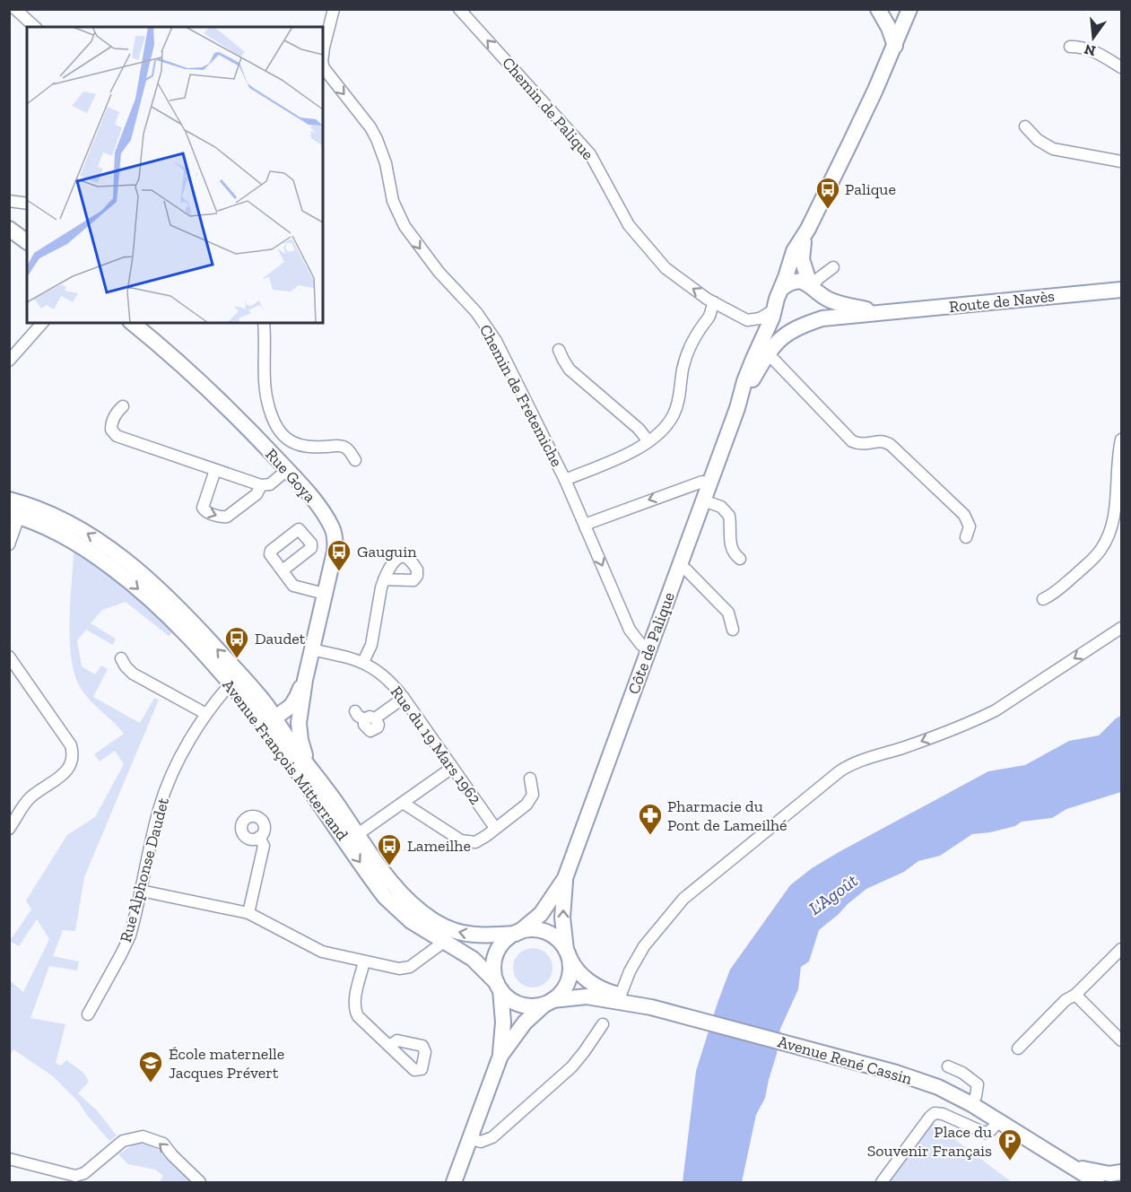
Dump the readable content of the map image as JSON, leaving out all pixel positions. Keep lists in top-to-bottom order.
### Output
{
  "streets": {
    "main road": [
      "Route de Navès",
      "Rue Goya",
      "Côte de Palique",
      "Avenue François Mitterrand",
      "Avenue René Cassin"
    ],
    "street": [
      "Chemin de Palique",
      "Chemin de Fretemiche",
      "Rue du 19 Mars 1962",
      "Rue Alphonse Daudet"
    ]
  },
  "crossings": [
    ["Chemin de Palique", "Route de Navès"],
    ["Chemin de Fretemiche", "Côte de Palique"],
    ["Rue Goya", "Rue du 19 Mars 1962"],
    ["Rue Goya", "Avenue François Mitterrand"],
    ["Côte de Palique", "Avenue François Mitterrand"],
    ["Côte de Palique", "Avenue René Cassin"],
    ["Avenue François Mitterrand", "Rue Alphonse Daudet"],
    ["Avenue François Mitterrand", "Avenue René Cassin"]
  ],
  "one_way": ["Chemin de Palique", "Chemin de Fretemiche"],
  "water": ["L'Agoût"],
  "places": {
    "bus stop": [
      "Palique",
      "Gauguin",
      "Daudet",
      "Lameilhe"
    ],
    "pharmacy": ["Pharmacie du Pont de Lameilhé"],
    "school or university": ["École maternelle Jacques Prévert"],
    "parking": ["Place du Souvenir Français"]
  },
  "north": "bottom"
}
